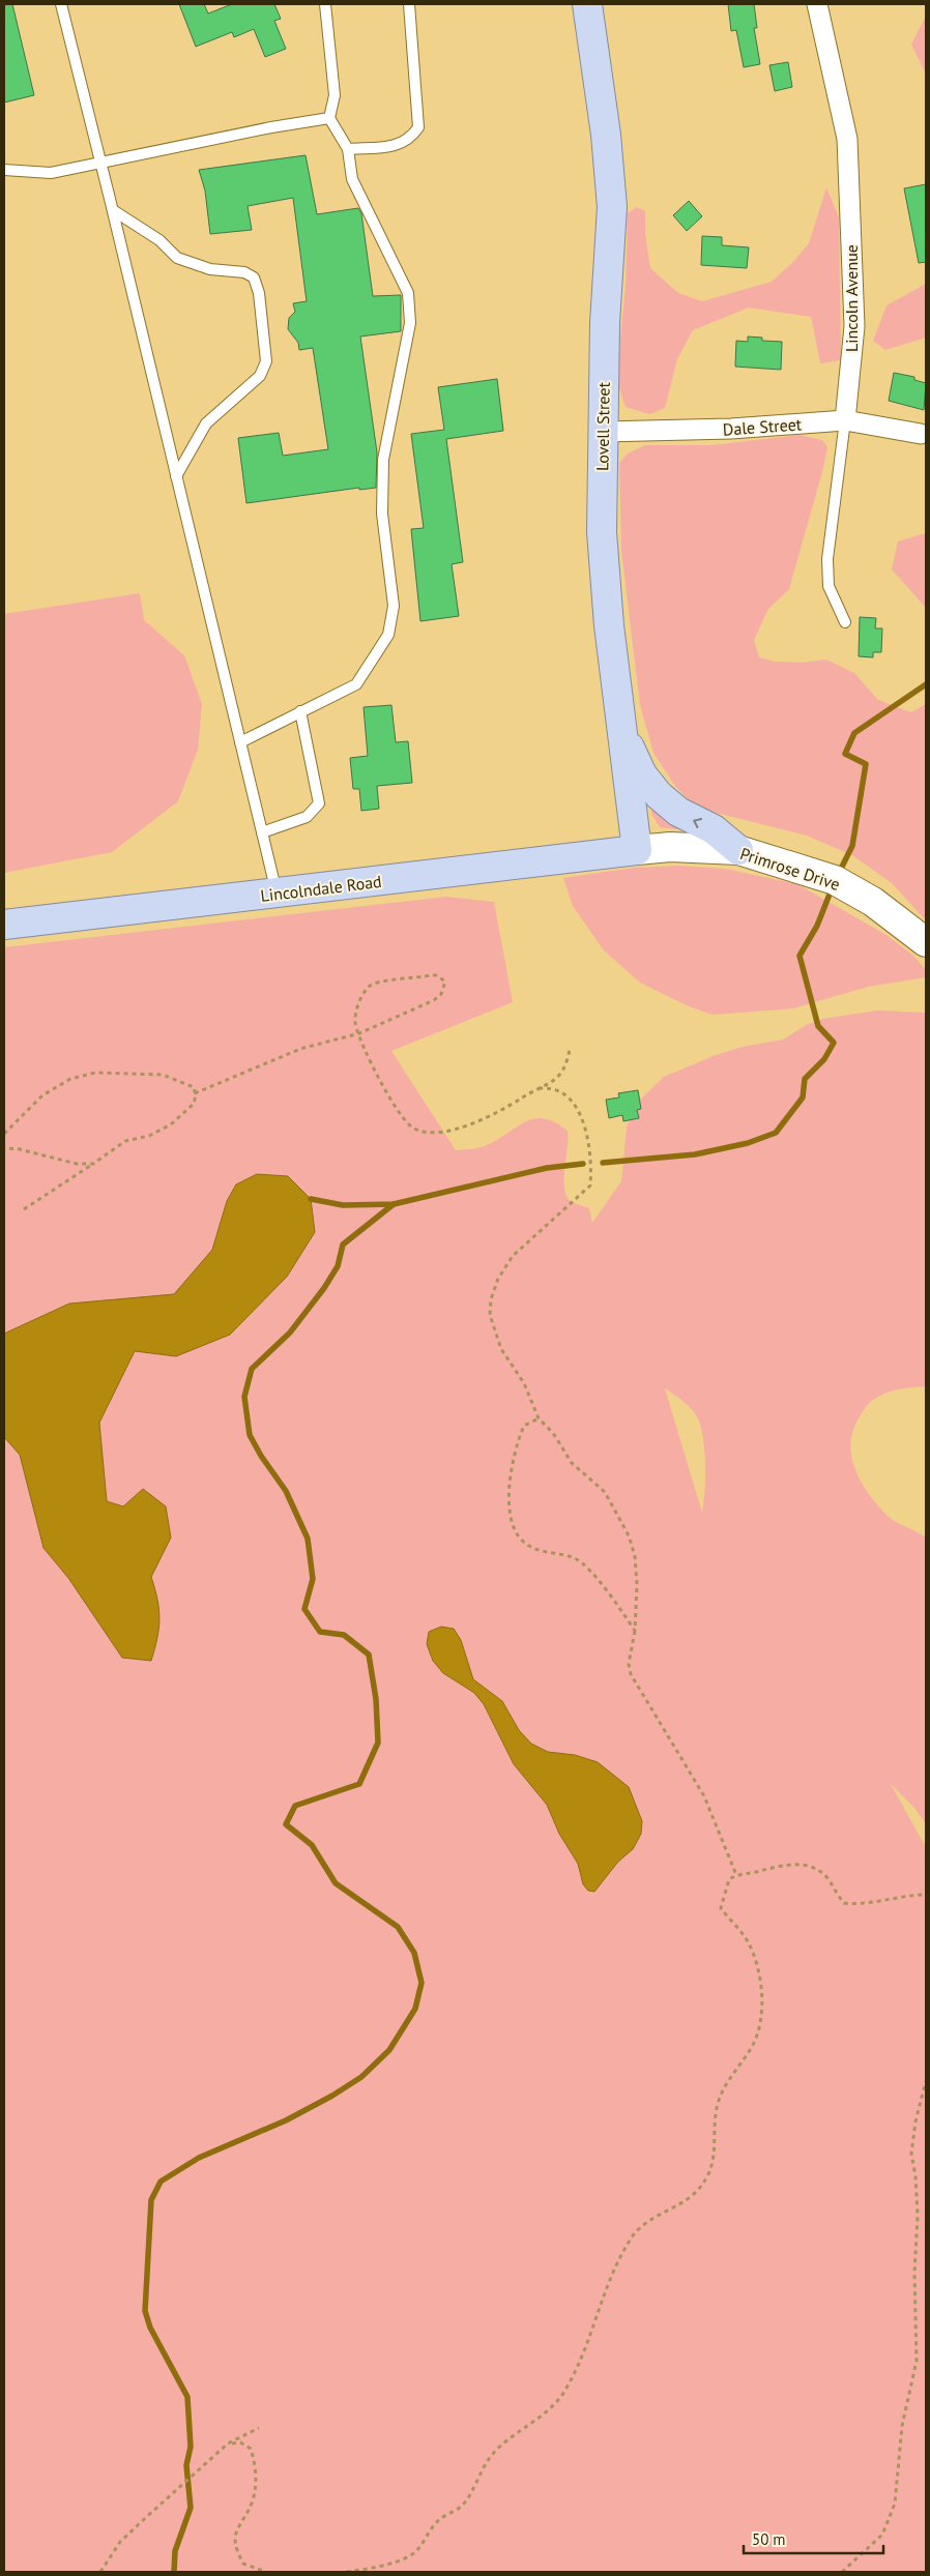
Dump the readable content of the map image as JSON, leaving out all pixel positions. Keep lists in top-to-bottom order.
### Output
{
  "streets": {
    "main road": ["Lovell Street", "Primrose Drive", "Lincolndale Road"],
    "street": ["Lincoln Avenue", "Dale Street"]
  },
  "crossings": [
    ["Lincoln Avenue", "Dale Street"],
    ["Lovell Street", "Dale Street"],
    ["Lovell Street", "Primrose Drive"],
    ["Lovell Street", "Lincolndale Road"],
    ["Primrose Drive", "Lincolndale Road"]
  ],
  "scale_bar": "50 m"
}
